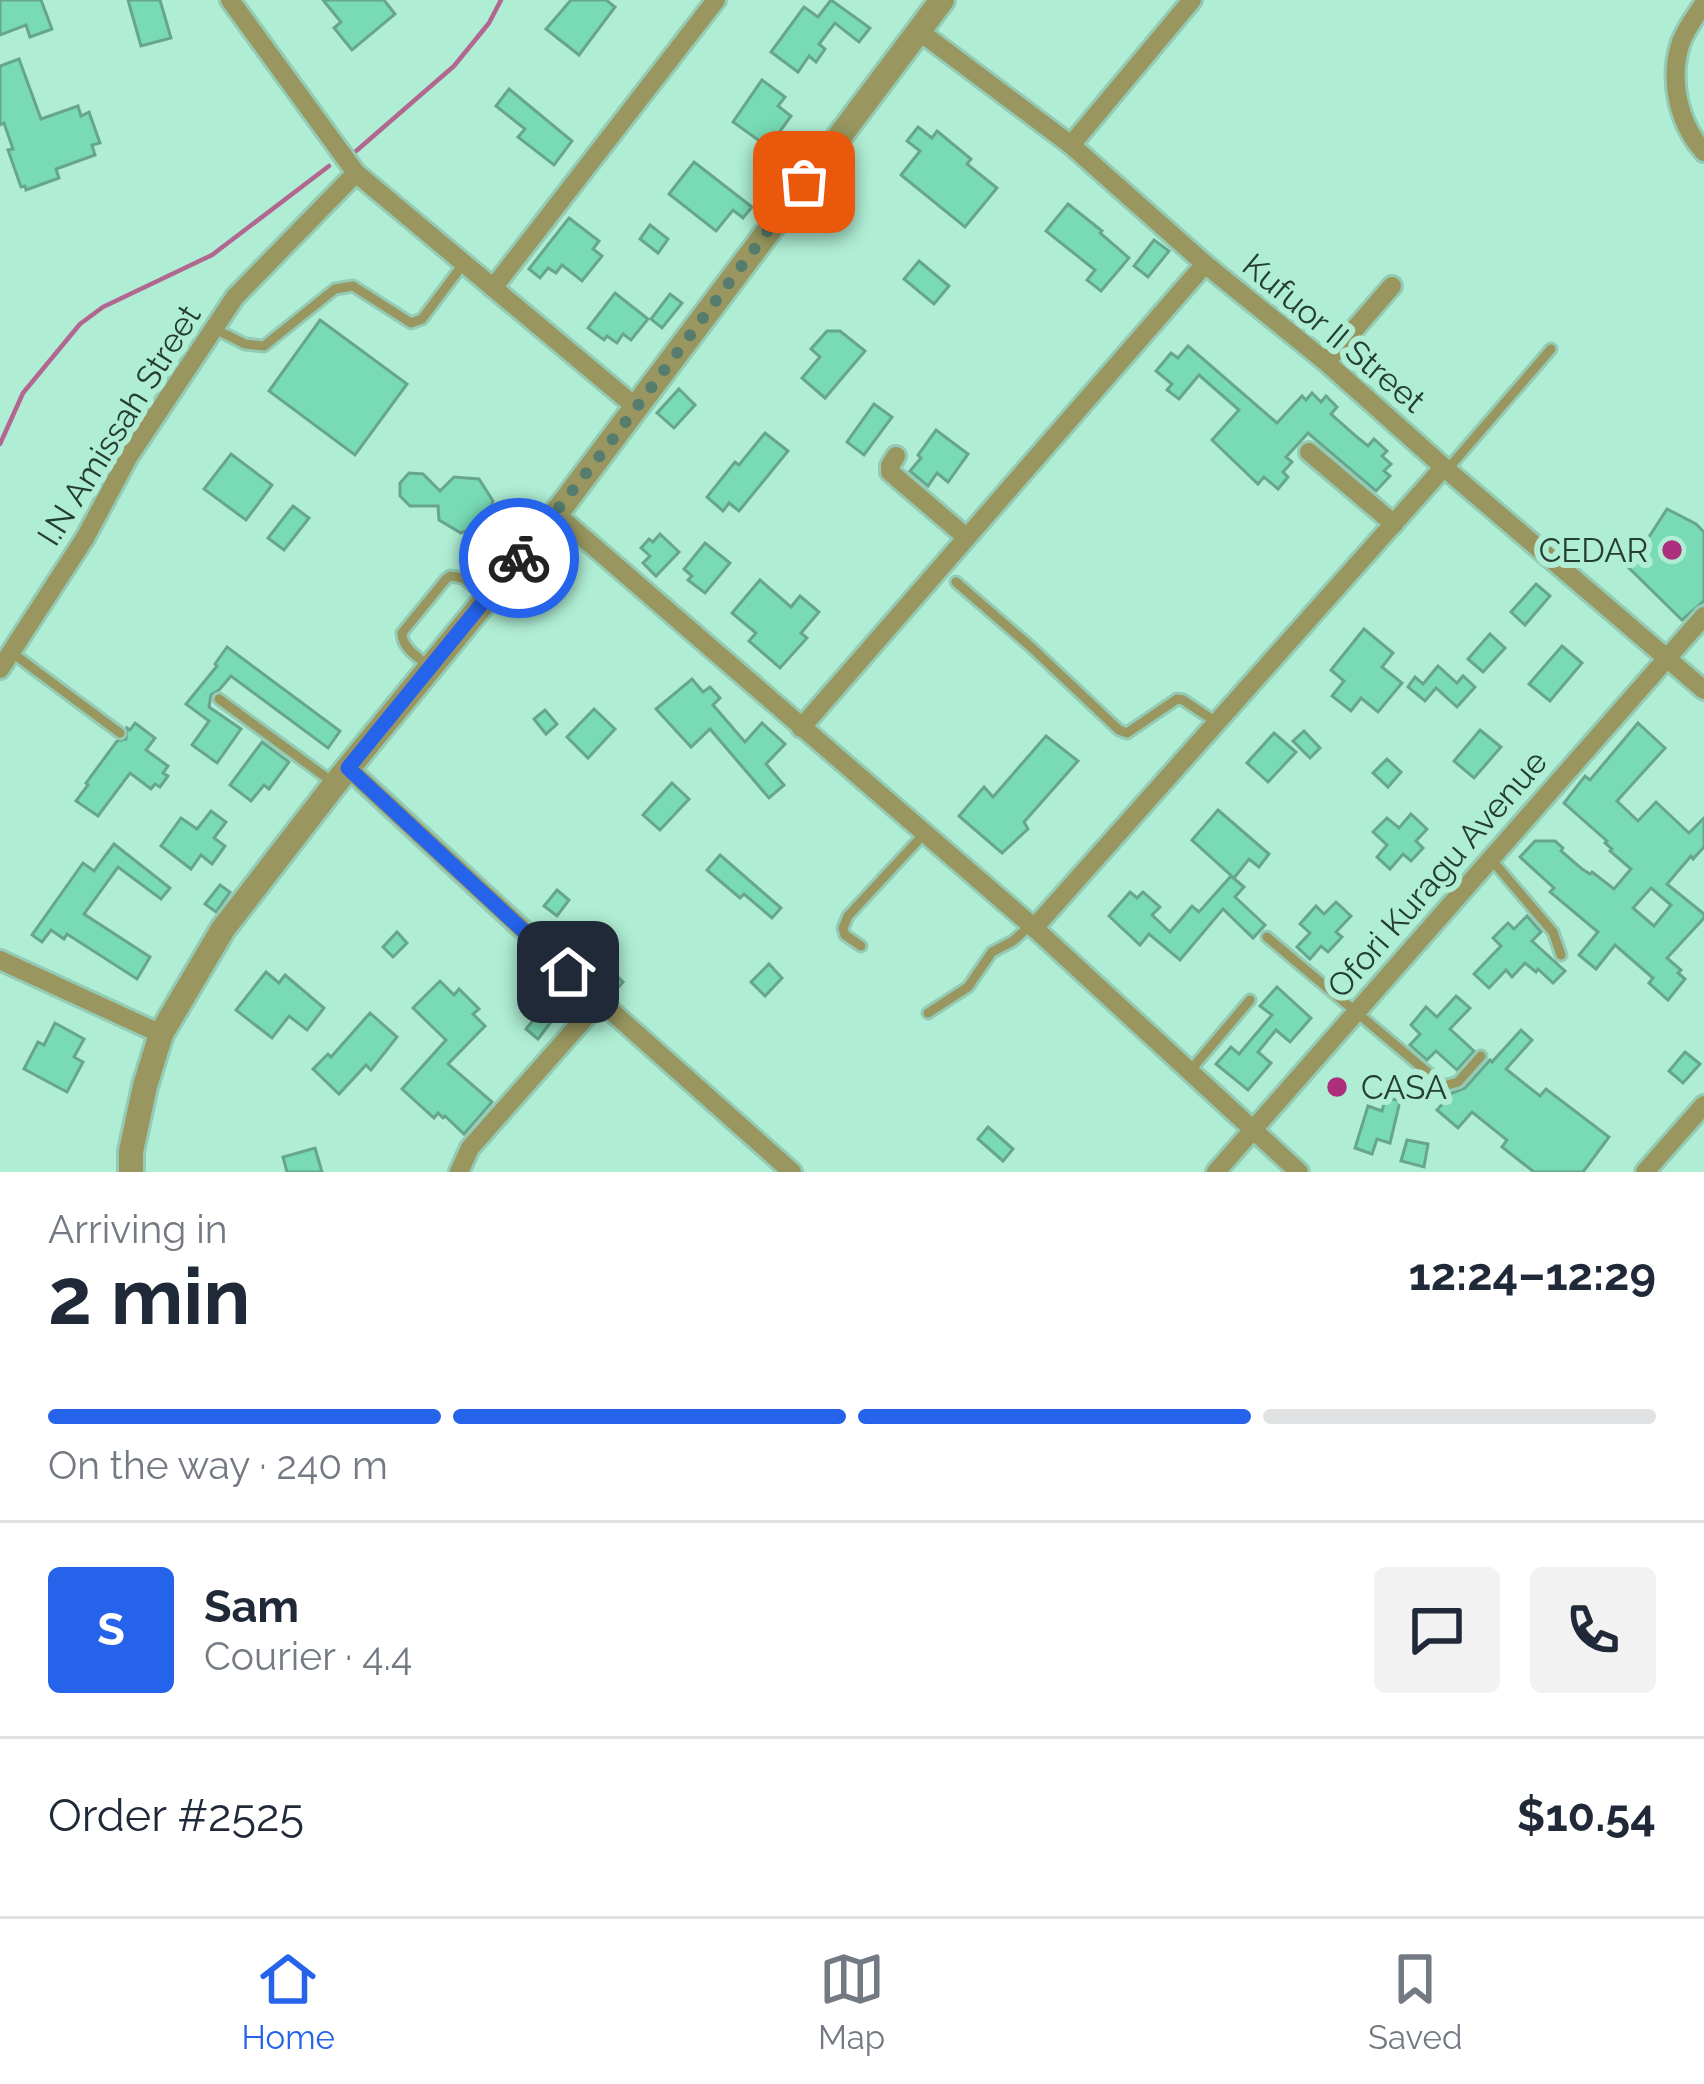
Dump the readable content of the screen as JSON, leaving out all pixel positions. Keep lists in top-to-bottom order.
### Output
{
  "streets": {
    "street": ["Kufuor II Street", "I.N Amissah Street", "Ofori Kuragu Avenue"]
  },
  "crossings": [
    ["Kufuor II Street", "Ofori Kuragu Avenue"]
  ],
  "places": ["CEDAR", "CASA"],
  "page": {
    "heading": ["2 min", "Arriving in", "12:24–12:29"],
    "panel": [
      "Sam",
      "Courier · 4.4",
      "Order #2525",
      "$10.54"
    ],
    "bar": "On the way · 240 m",
    "round": "S",
    "tabs": ["Home", "Map", "Saved"]
  }
}
